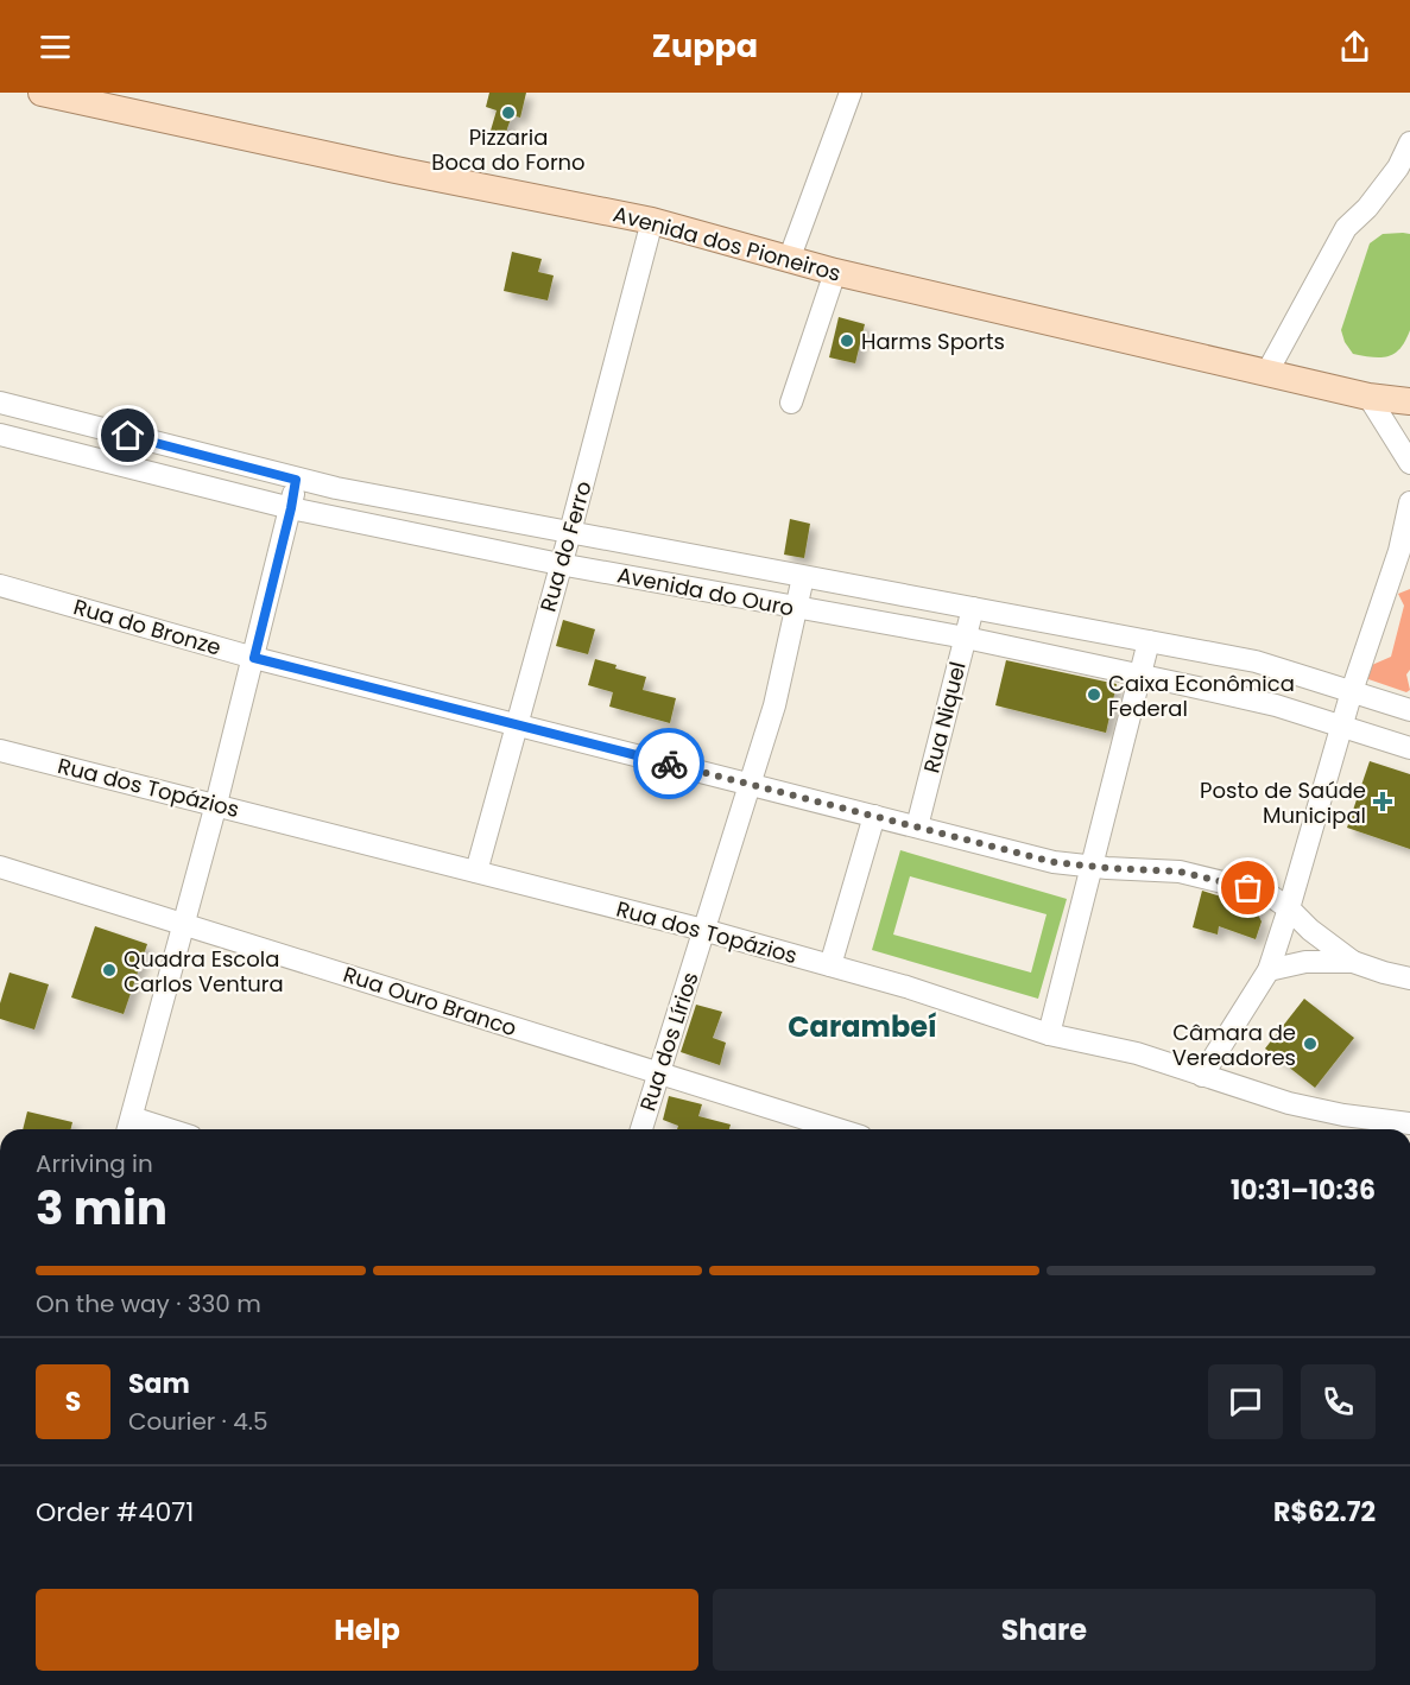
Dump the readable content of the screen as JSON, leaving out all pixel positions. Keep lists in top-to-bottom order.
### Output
{
  "streets": {
    "main road": ["Avenida dos Pioneiros"],
    "street": [
      "Rua do Ferro",
      "Avenida do Ouro",
      "Rua do Bronze",
      "Rua Niquel",
      "Rua dos Topázios",
      "Rua Ouro Branco",
      "Rua dos Lírios"
    ]
  },
  "crossings": [
    ["Avenida dos Pioneiros", "Rua do Ferro"],
    ["Rua do Ferro", "Avenida do Ouro"],
    ["Rua do Ferro", "Rua do Bronze"],
    ["Rua do Ferro", "Rua dos Topázios"],
    ["Avenida do Ouro", "Rua Niquel"],
    ["Avenida do Ouro", "Rua dos Lírios"],
    ["Rua do Bronze", "Rua Niquel"],
    ["Rua do Bronze", "Rua dos Lírios"],
    ["Rua dos Topázios", "Rua dos Lírios"],
    ["Rua Ouro Branco", "Rua dos Lírios"]
  ],
  "districts": ["Carambeí"],
  "places": {
    "other": [
      "Pizzaria Boca do Forno",
      "Harms Sports",
      "Caixa Econômica Federal",
      "Quadra Escola Carlos Ventura",
      "Câmara de Vereadores"
    ],
    "health": ["Posto de Saúde Municipal"]
  },
  "page": {
    "header": "Zuppa",
    "heading": ["3 min", "Arriving in", "10:31–10:36"],
    "panel": [
      "Sam",
      "Courier · 4.5",
      "Order #4071",
      "R$62.72"
    ],
    "bar": "On the way · 330 m",
    "round": "S",
    "buttons": ["Help", "Share"]
  }
}
